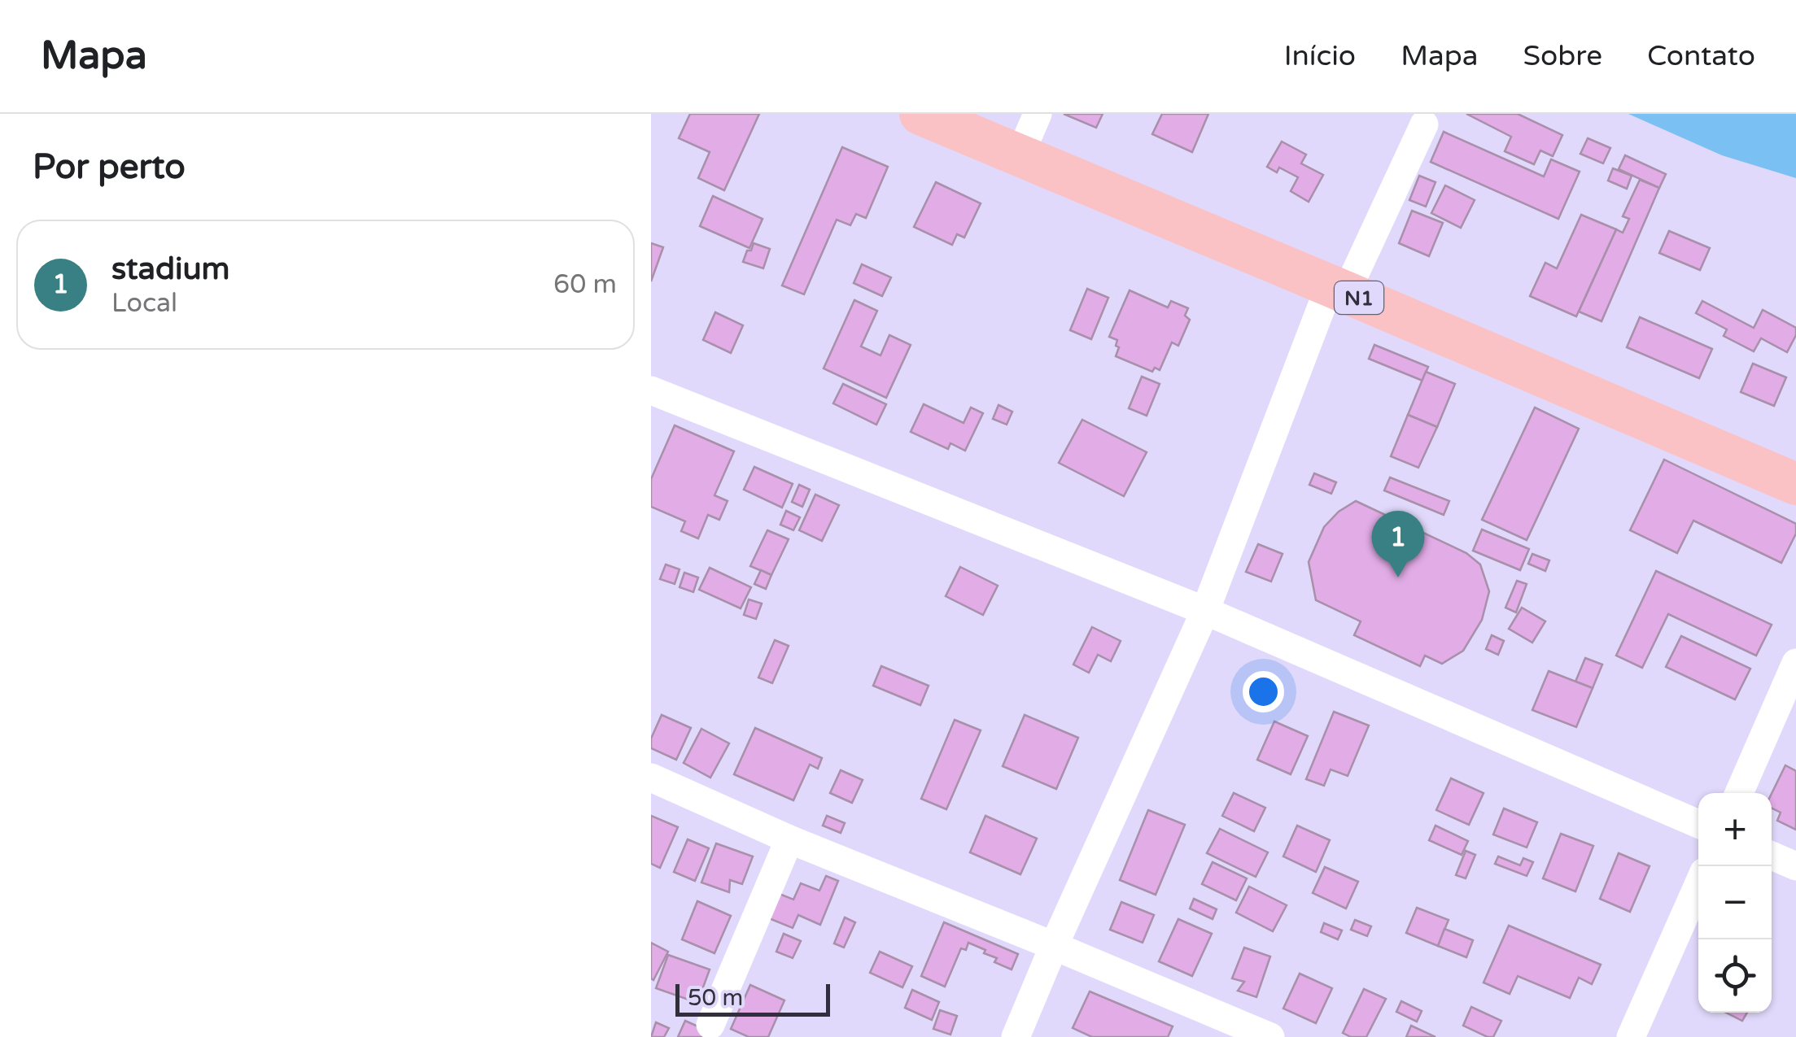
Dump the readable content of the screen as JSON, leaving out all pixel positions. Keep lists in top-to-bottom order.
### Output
{
  "streets": {
    "highway": ["N1"]
  },
  "scale_bar": "50 m",
  "page": {
    "header": "Mapa",
    "nav": [
      "Início",
      "Mapa",
      "Sobre",
      "Contato"
    ],
    "heading": "Por perto",
    "list": [
      {
        "mark": "1",
        "name": "stadium",
        "note": "Local",
        "value": "60 m"
      }
    ],
    "pins": "1",
    "map_buttons": ["+", "−"],
    "scale": "50 m"
  }
}
